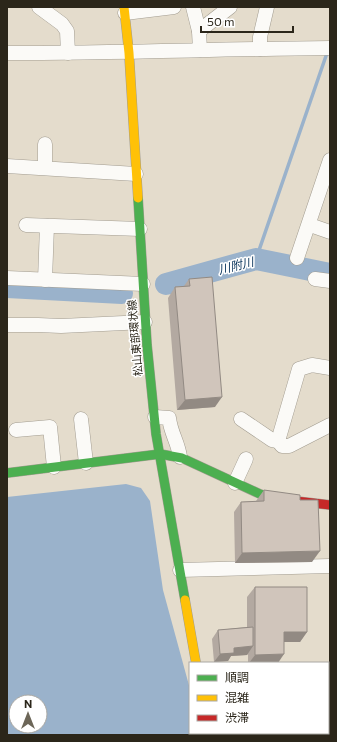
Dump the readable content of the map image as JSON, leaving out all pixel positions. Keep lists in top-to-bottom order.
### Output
{
  "streets": {
    "main road": ["松山東部環状線"]
  },
  "water": ["川附川"],
  "legend": ["順調", "混雑", "渋滞"],
  "scale_bar": "50 m",
  "north": "top"
}
